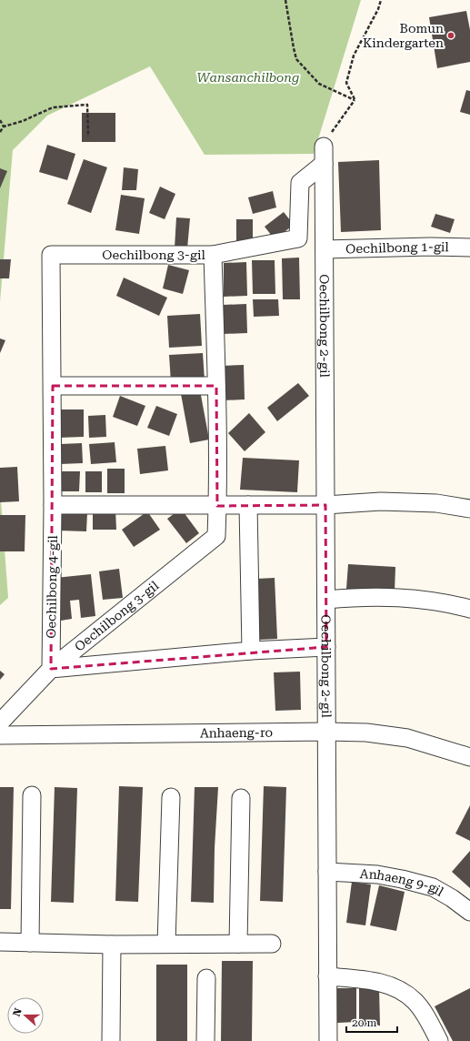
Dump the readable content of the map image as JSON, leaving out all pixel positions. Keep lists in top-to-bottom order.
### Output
{
  "streets": {
    "street": [
      "Oechilbong 1-gil",
      "Oechilbong 3-gil",
      "Oechilbong 2-gil",
      "Oechilbong 4-gil",
      "Anhaeng-ro",
      "Anhaeng 9-gil"
    ]
  },
  "crossings": [
    ["Oechilbong 1-gil", "Oechilbong 2-gil"],
    ["Oechilbong 3-gil", "Oechilbong 4-gil"],
    ["Oechilbong 2-gil", "Anhaeng-ro"]
  ],
  "parks": ["Wansanchilbong"],
  "places": ["Bomun Kindergarten"],
  "scale_bar": "20 m",
  "north": "left"
}
